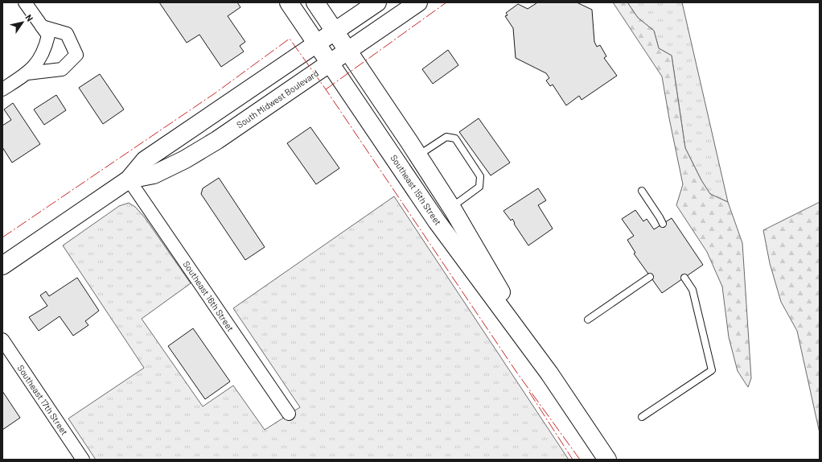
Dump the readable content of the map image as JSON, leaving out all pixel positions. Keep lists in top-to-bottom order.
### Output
{
  "streets": {
    "main road": ["South Midwest Boulevard", "Southeast 15th Street"],
    "street": ["Southeast 16th Street", "Southeast 17th Street"]
  },
  "crossings": [
    ["South Midwest Boulevard", "Southeast 15th Street"],
    ["South Midwest Boulevard", "Southeast 16th Street"]
  ],
  "north": "top right"
}
